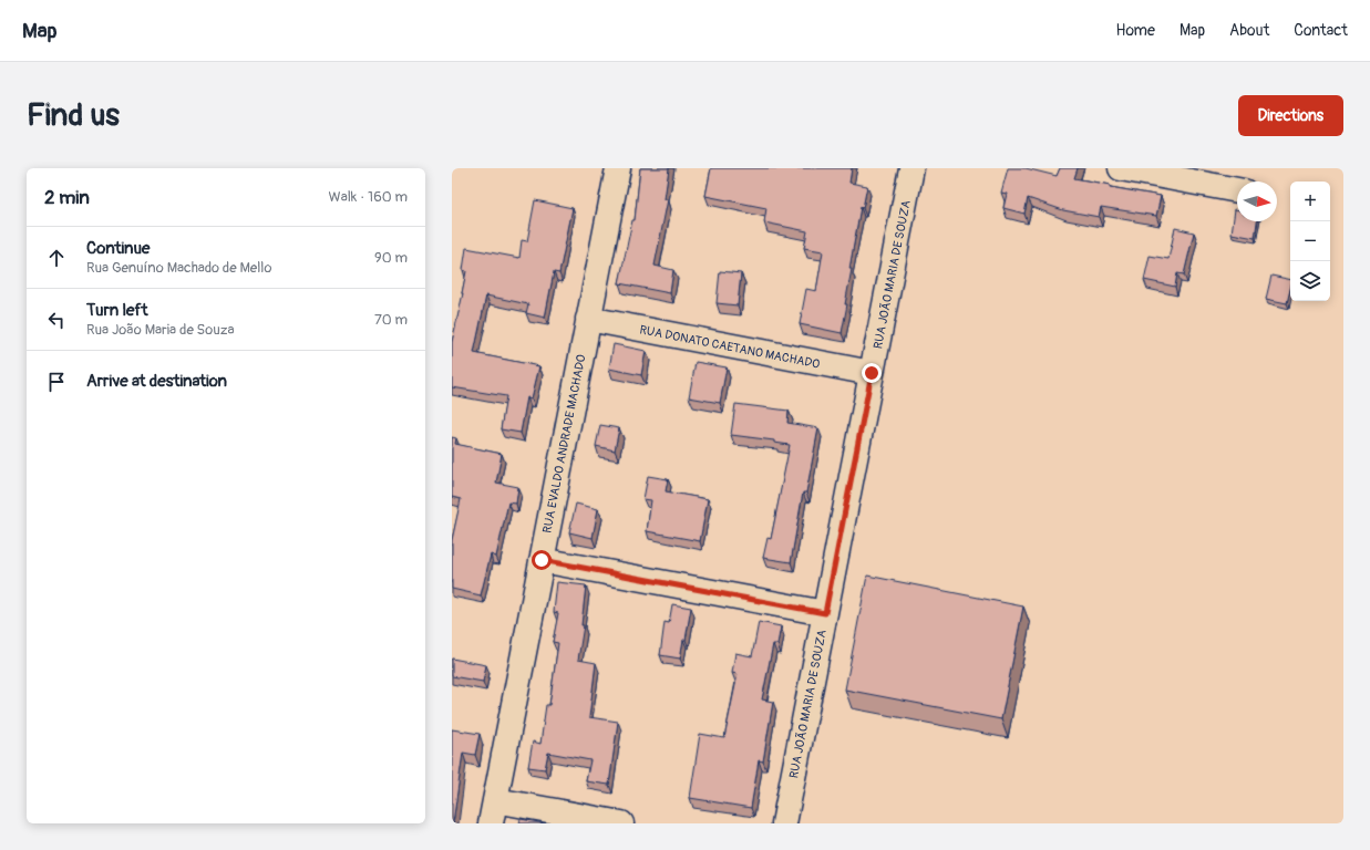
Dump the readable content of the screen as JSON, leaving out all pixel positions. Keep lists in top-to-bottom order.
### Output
{
  "streets": {
    "street": ["RUA JOÃO MARIA DE SOUZA", "RUA DONATO CAETANO MACHADO", "RUA EVALDO ANDRADE MACHADO"]
  },
  "crossings": [
    ["RUA JOÃO MARIA DE SOUZA", "RUA DONATO CAETANO MACHADO"],
    ["RUA DONATO CAETANO MACHADO", "RUA EVALDO ANDRADE MACHADO"]
  ],
  "north": "right",
  "page": {
    "header": "Map",
    "nav": [
      "Home",
      "Map",
      "About",
      "Contact"
    ],
    "buttons": "Directions",
    "title": "Find us",
    "heading": ["2 min", "Walk · 160 m"],
    "map_buttons": ["+", "−"],
    "list": [
      ["Continue", "Rua Genuíno Machado de Mello", "90 m"],
      ["Turn left", "Rua João Maria de Souza", "70 m"],
      "Arrive at destination"
    ]
  }
}
